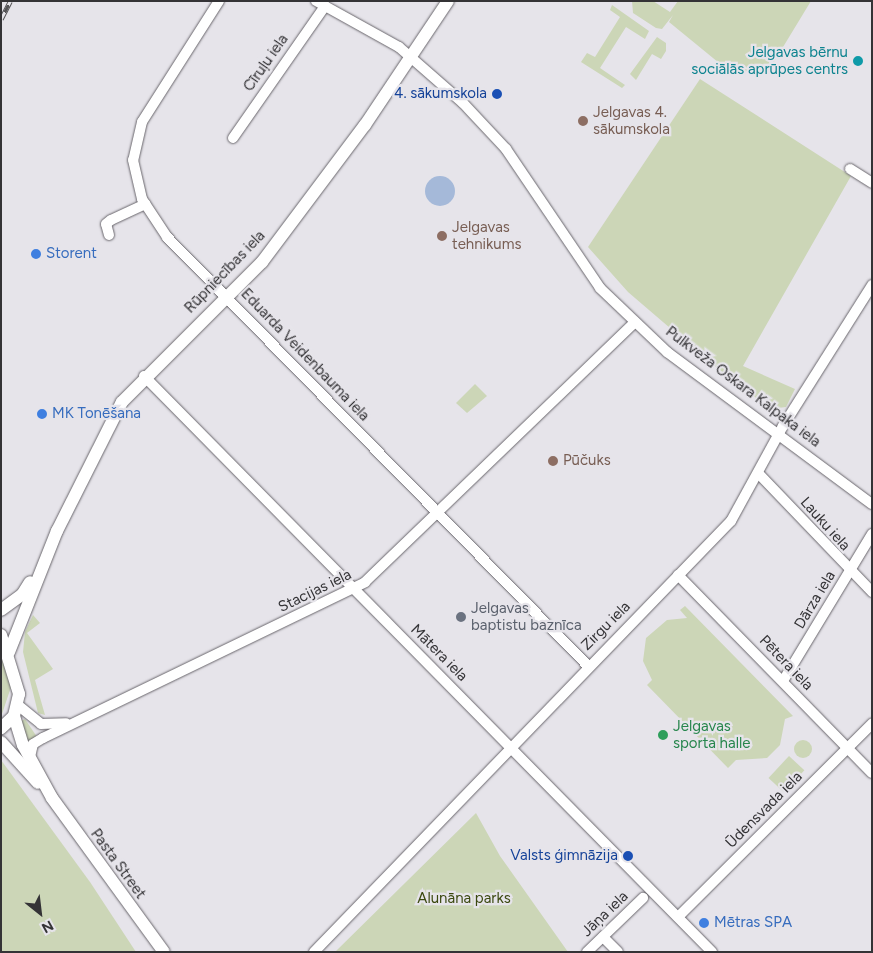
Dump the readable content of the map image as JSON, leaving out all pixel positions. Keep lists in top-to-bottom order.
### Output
{
  "streets": {
    "main road": ["Rūpniecības iela", "Pasta Street"],
    "street": [
      "Cīruļu iela",
      "Eduarda Veidenbauma iela",
      "Pulkveža Oskara Kalpaka iela",
      "Lauku iela",
      "Stacijas iela",
      "Dārza iela",
      "Zirgu iela",
      "Mātera iela",
      "Pētera iela",
      "Ūdensvada iela",
      "Jāņa iela"
    ]
  },
  "crossings": [
    ["Cīruļu iela", "Pulkveža Oskara Kalpaka iela"],
    ["Rūpniecības iela", "Eduarda Veidenbauma iela"],
    ["Rūpniecības iela", "Pulkveža Oskara Kalpaka iela"],
    ["Rūpniecības iela", "Mātera iela"],
    ["Eduarda Veidenbauma iela", "Stacijas iela"],
    ["Eduarda Veidenbauma iela", "Zirgu iela"],
    ["Pulkveža Oskara Kalpaka iela", "Stacijas iela"],
    ["Pulkveža Oskara Kalpaka iela", "Zirgu iela"],
    ["Lauku iela", "Dārza iela"],
    ["Lauku iela", "Zirgu iela"],
    ["Stacijas iela", "Mātera iela"],
    ["Stacijas iela", "Pasta Street"],
    ["Dārza iela", "Pētera iela"],
    ["Zirgu iela", "Mātera iela"],
    ["Zirgu iela", "Pētera iela"],
    ["Mātera iela", "Ūdensvada iela"],
    ["Pētera iela", "Ūdensvada iela"]
  ],
  "parks": ["Alunāna parks"],
  "places": [
    "Jelgavas bērnu sociālās aprūpes centrs",
    "4. sākumskola",
    "Jelgavas 4. sākumskola",
    "Jelgavas tehnikums",
    "Storent",
    "MK Tonēšana",
    "Pūčuks",
    "Jelgavas baptistu baznīca",
    "Jelgavas sporta halle",
    "Valsts ģimnāzija",
    "Mētras SPA"
  ],
  "north": "bottom right"
}
